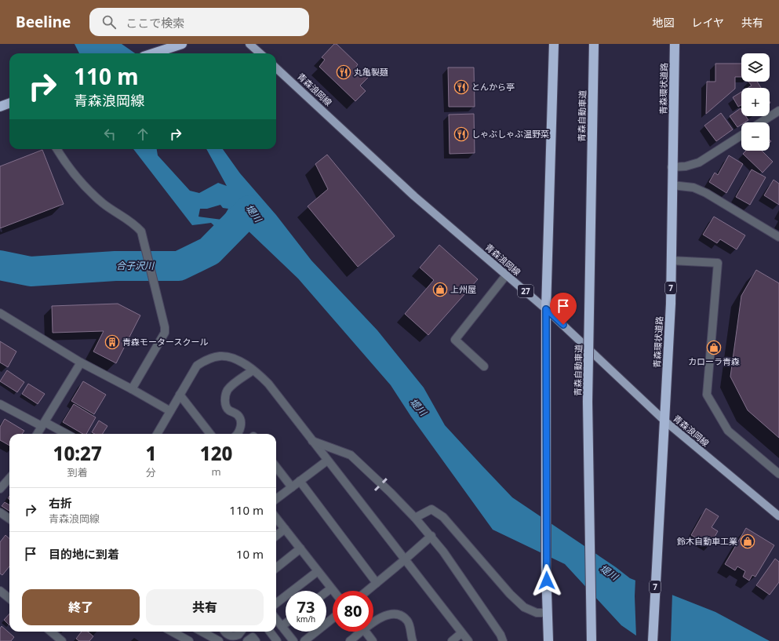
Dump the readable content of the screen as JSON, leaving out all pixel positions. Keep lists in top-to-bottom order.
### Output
{
  "streets": {
    "highway": ["青森環状道路", "青森自動車道", "7"],
    "main road": ["青森浪岡線", "27"]
  },
  "crossings": [
    ["青森環状道路", "青森浪岡線"]
  ],
  "water": ["堤川", "合子沢川"],
  "places": {
    "restaurant": ["丸亀製麺", "とんから亭", "しゃぶしゃぶ温野菜"],
    "shop": ["上州屋", "カローラ青森", "鈴木自動車工業"],
    "building": ["青森モータースクール"]
  },
  "page": {
    "header": "Beeline",
    "search": "ここで検索",
    "nav": ["地図", "レイヤ", "共有"],
    "map_buttons": ["+", "−"],
    "turn": ["110 m", "青森浪岡線"],
    "eta": [
      "10:27",
      "到着",
      "1",
      "分",
      "120",
      "m"
    ],
    "list": [
      {
        "name": "右折",
        "note": "青森浪岡線",
        "value": "110 m"
      },
      {
        "name": "目的地に到着",
        "value": "10 m"
      }
    ],
    "buttons": ["終了", "共有"],
    "speed": "73 km/h",
    "limit": "80"
  }
}
